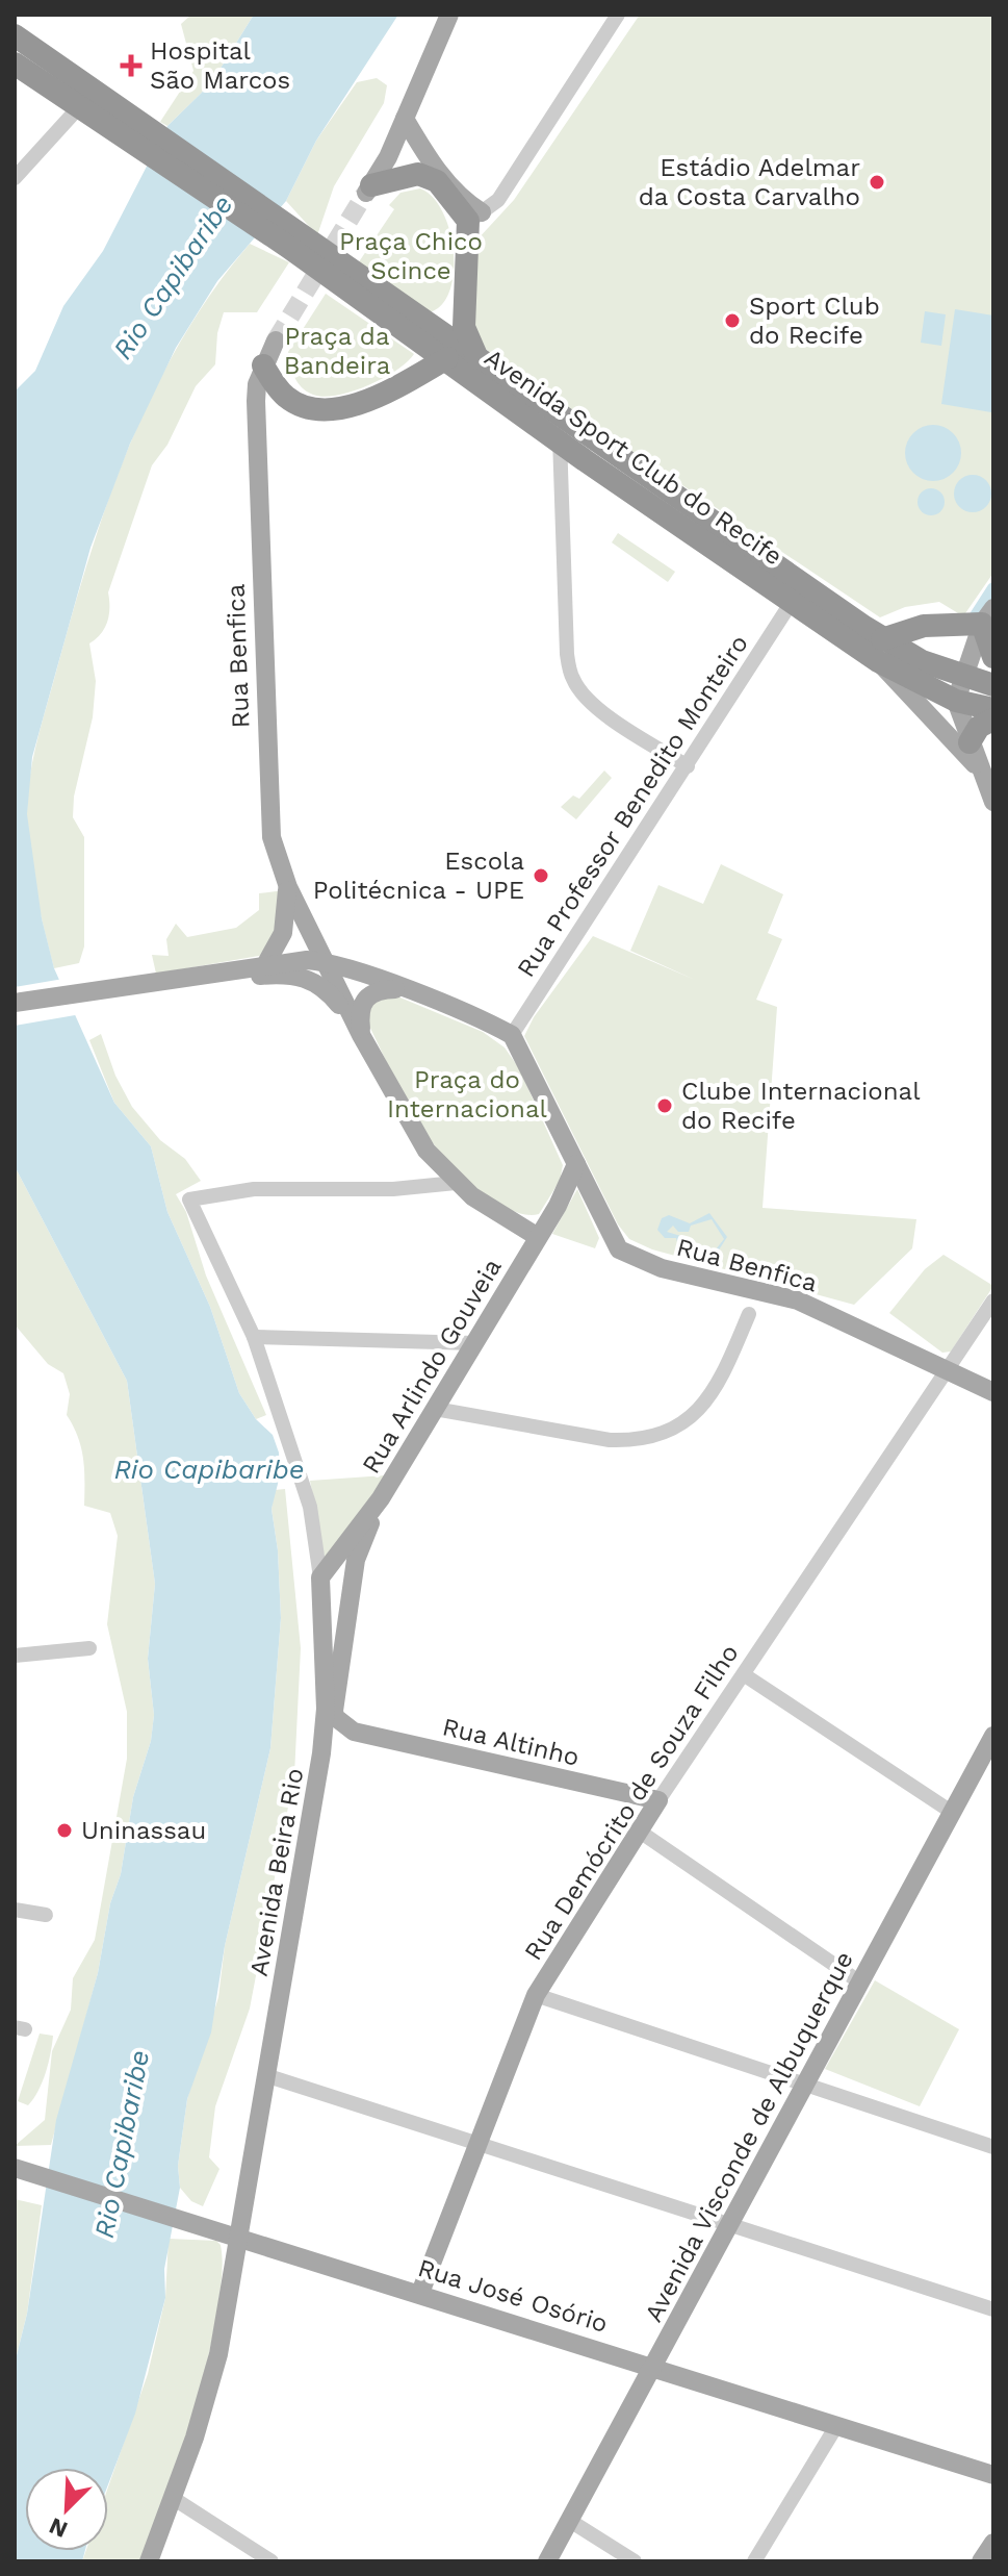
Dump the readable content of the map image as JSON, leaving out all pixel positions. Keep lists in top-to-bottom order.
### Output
{
  "streets": {
    "highway": ["Avenida Sport Club do Recife"],
    "main road": [
      "Rua Benfica",
      "Rua Arlindo Gouveia",
      "Rua Altinho",
      "Rua Demócrito de Souza Filho",
      "Avenida Beira Rio",
      "Avenida Visconde de Albuquerque",
      "Rua José Osório"
    ],
    "street": ["Rua Professor Benedito Monteiro"]
  },
  "crossings": [
    ["Avenida Sport Club do Recife", "Rua Professor Benedito Monteiro"],
    ["Rua Benfica", "Rua Professor Benedito Monteiro"],
    ["Rua Benfica", "Rua Arlindo Gouveia"],
    ["Rua Benfica", "Rua Demócrito de Souza Filho"],
    ["Rua Benfica", "Avenida Beira Rio"],
    ["Rua Arlindo Gouveia", "Rua Altinho"],
    ["Rua Arlindo Gouveia", "Avenida Beira Rio"],
    ["Rua Altinho", "Rua Demócrito de Souza Filho"],
    ["Rua Demócrito de Souza Filho", "Rua José Osório"],
    ["Avenida Beira Rio", "Rua José Osório"],
    ["Avenida Visconde de Albuquerque", "Rua José Osório"]
  ],
  "water": ["Rio Capibaribe"],
  "parks": ["Praça Chico Scince", "Praça da Bandeira", "Praça do Internacional"],
  "places": {
    "health": ["Hospital São Marcos"],
    "other": [
      "Estádio Adelmar da Costa Carvalho",
      "Sport Club do Recife",
      "Escola Politécnica - UPE",
      "Clube Internacional do Recife",
      "Uninassau"
    ]
  },
  "north": "bottom left"
}
